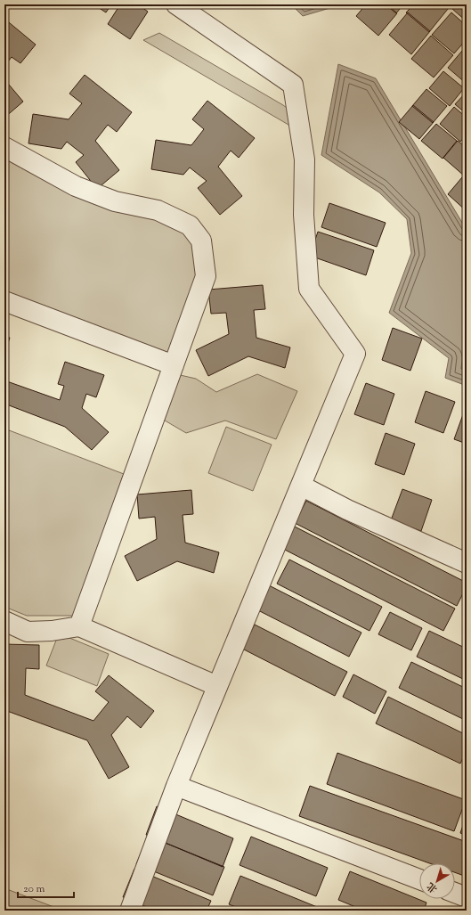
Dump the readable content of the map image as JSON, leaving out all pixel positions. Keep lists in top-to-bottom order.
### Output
{
  "scale_bar": "20 m",
  "north": "bottom left"
}
